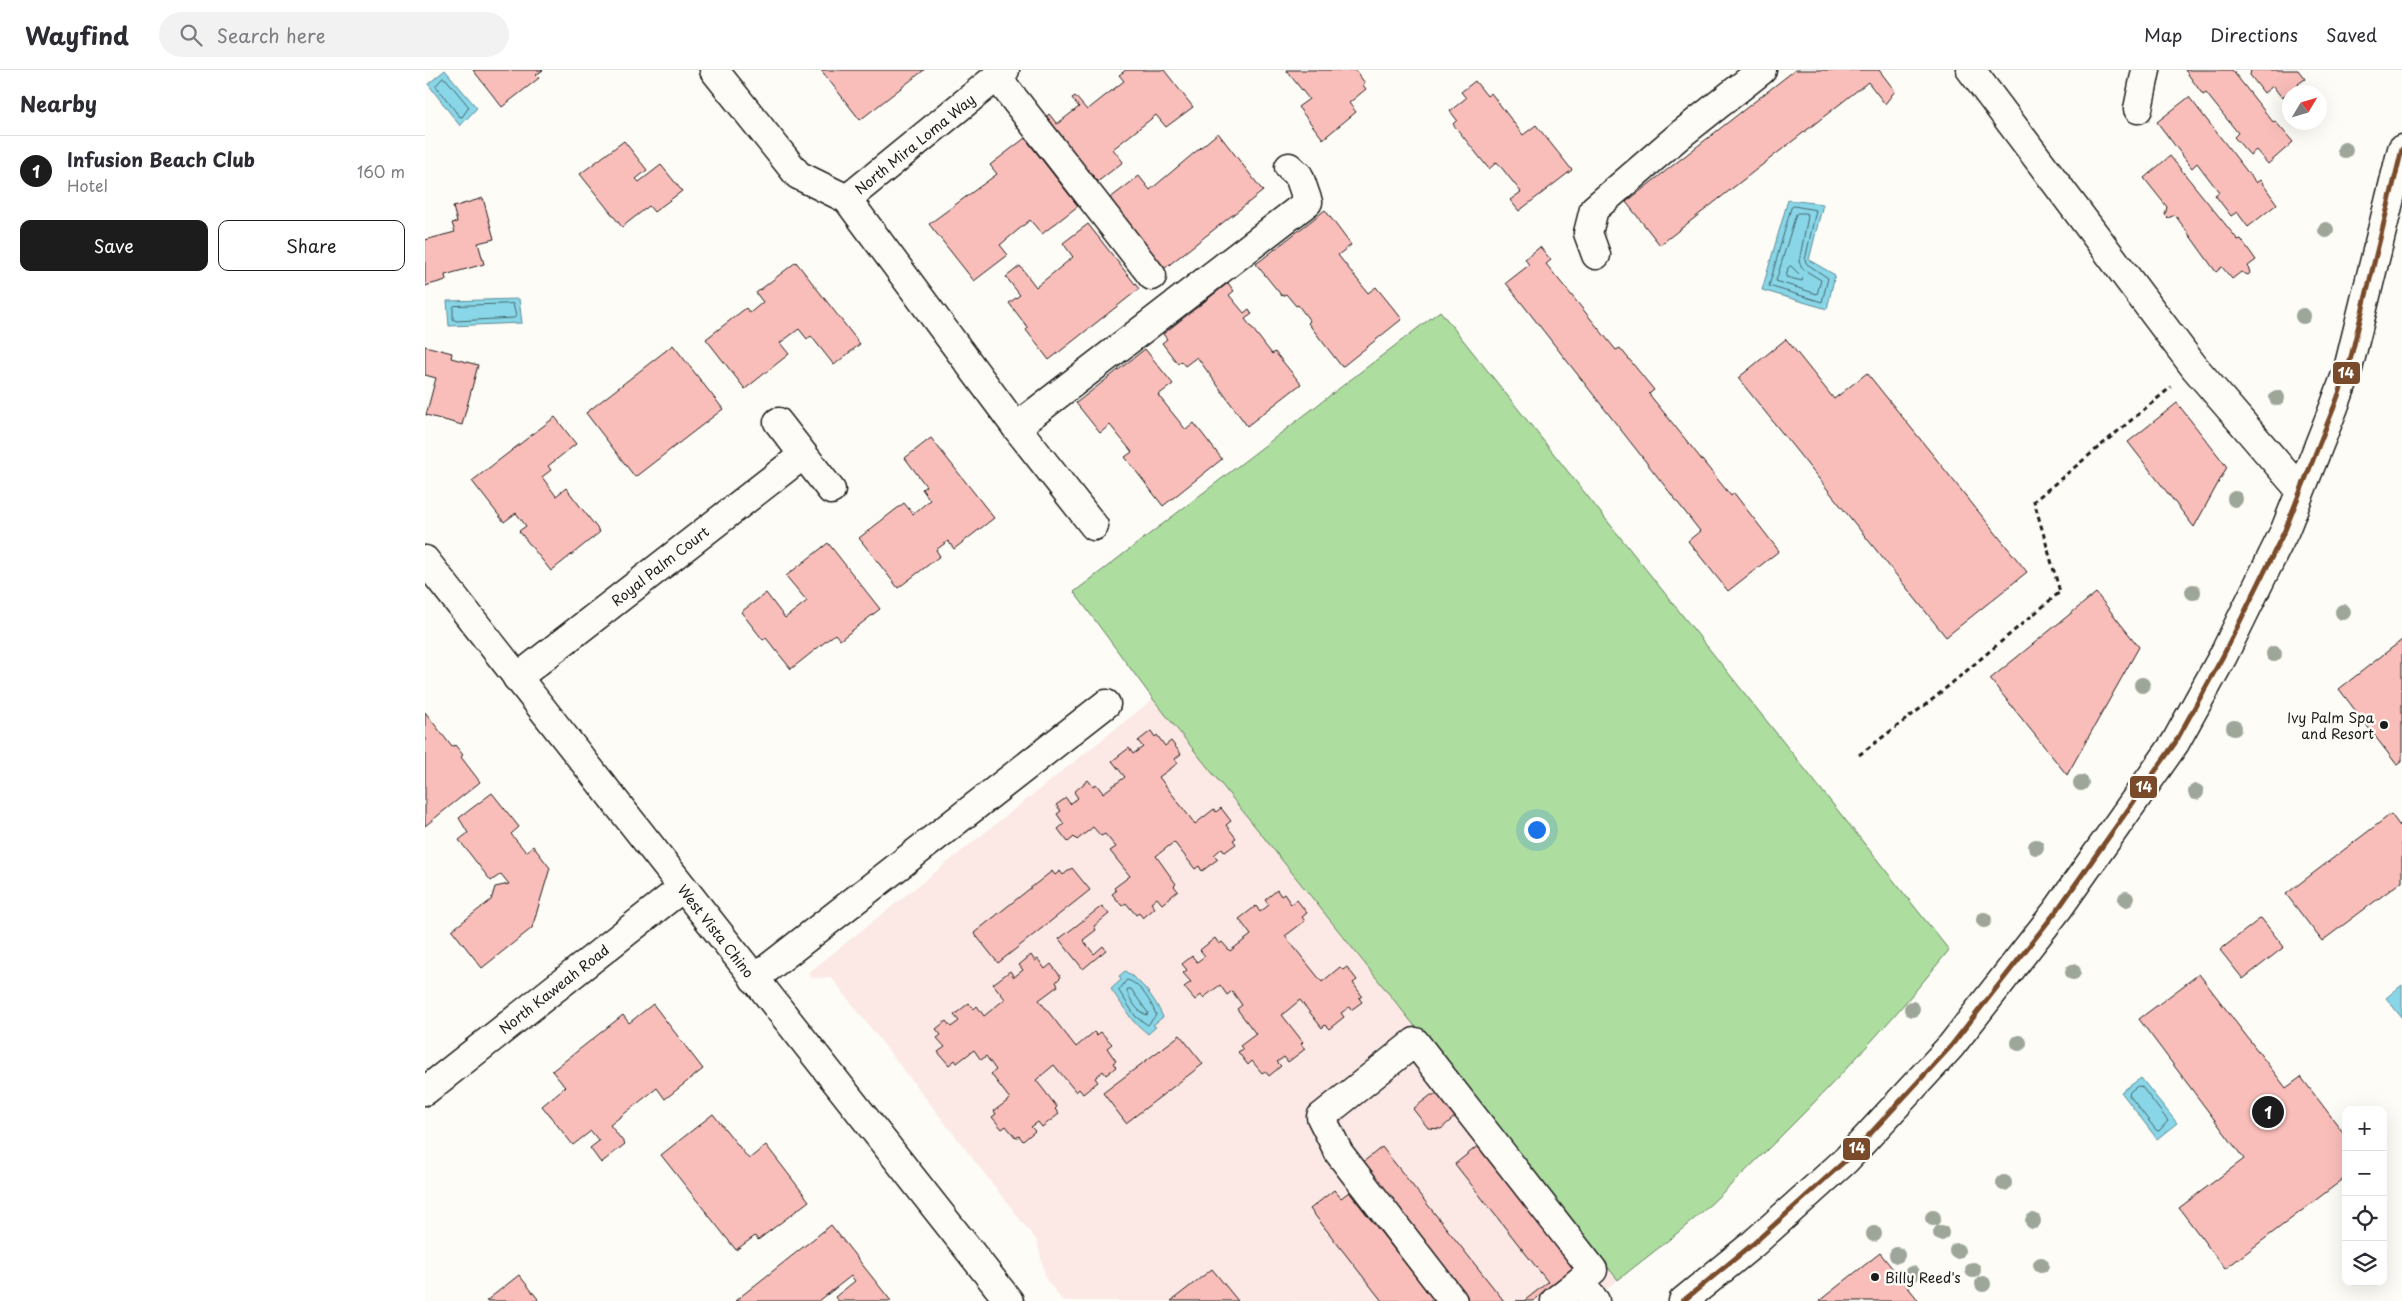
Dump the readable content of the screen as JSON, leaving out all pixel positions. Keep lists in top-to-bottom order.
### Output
{
  "streets": {
    "street": [
      "North Mira Loma Way",
      "Royal Palm Court",
      "West Vista Chino",
      "North Kaweah Road"
    ]
  },
  "crossings": [
    ["Royal Palm Court", "West Vista Chino"],
    ["West Vista Chino", "North Kaweah Road"]
  ],
  "places": ["Ivy Palm Spa and Resort", "Billy Reed's"],
  "lines": ["transit line 14"],
  "north": "top right",
  "page": {
    "header": "Wayfind",
    "search": "Search here",
    "nav": ["Map", "Directions", "Saved"],
    "heading": "Nearby",
    "list": [
      {
        "mark": "1",
        "name": "Infusion Beach Club",
        "note": "Hotel",
        "value": "160 m"
      }
    ],
    "buttons": ["Save", "Share"],
    "pins": "1",
    "map_buttons": ["+", "−"]
  }
}
